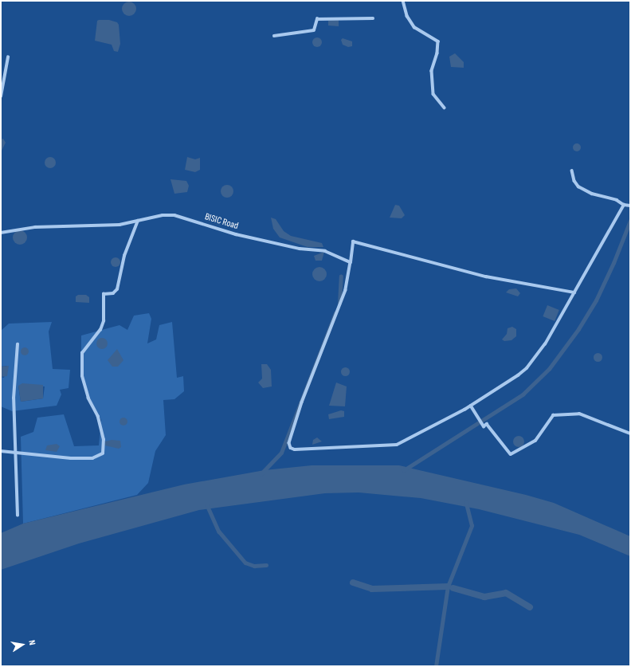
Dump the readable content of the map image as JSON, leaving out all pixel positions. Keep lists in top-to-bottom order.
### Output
{
  "streets": {
    "street": ["BISIC Road"]
  },
  "north": "right"
}
